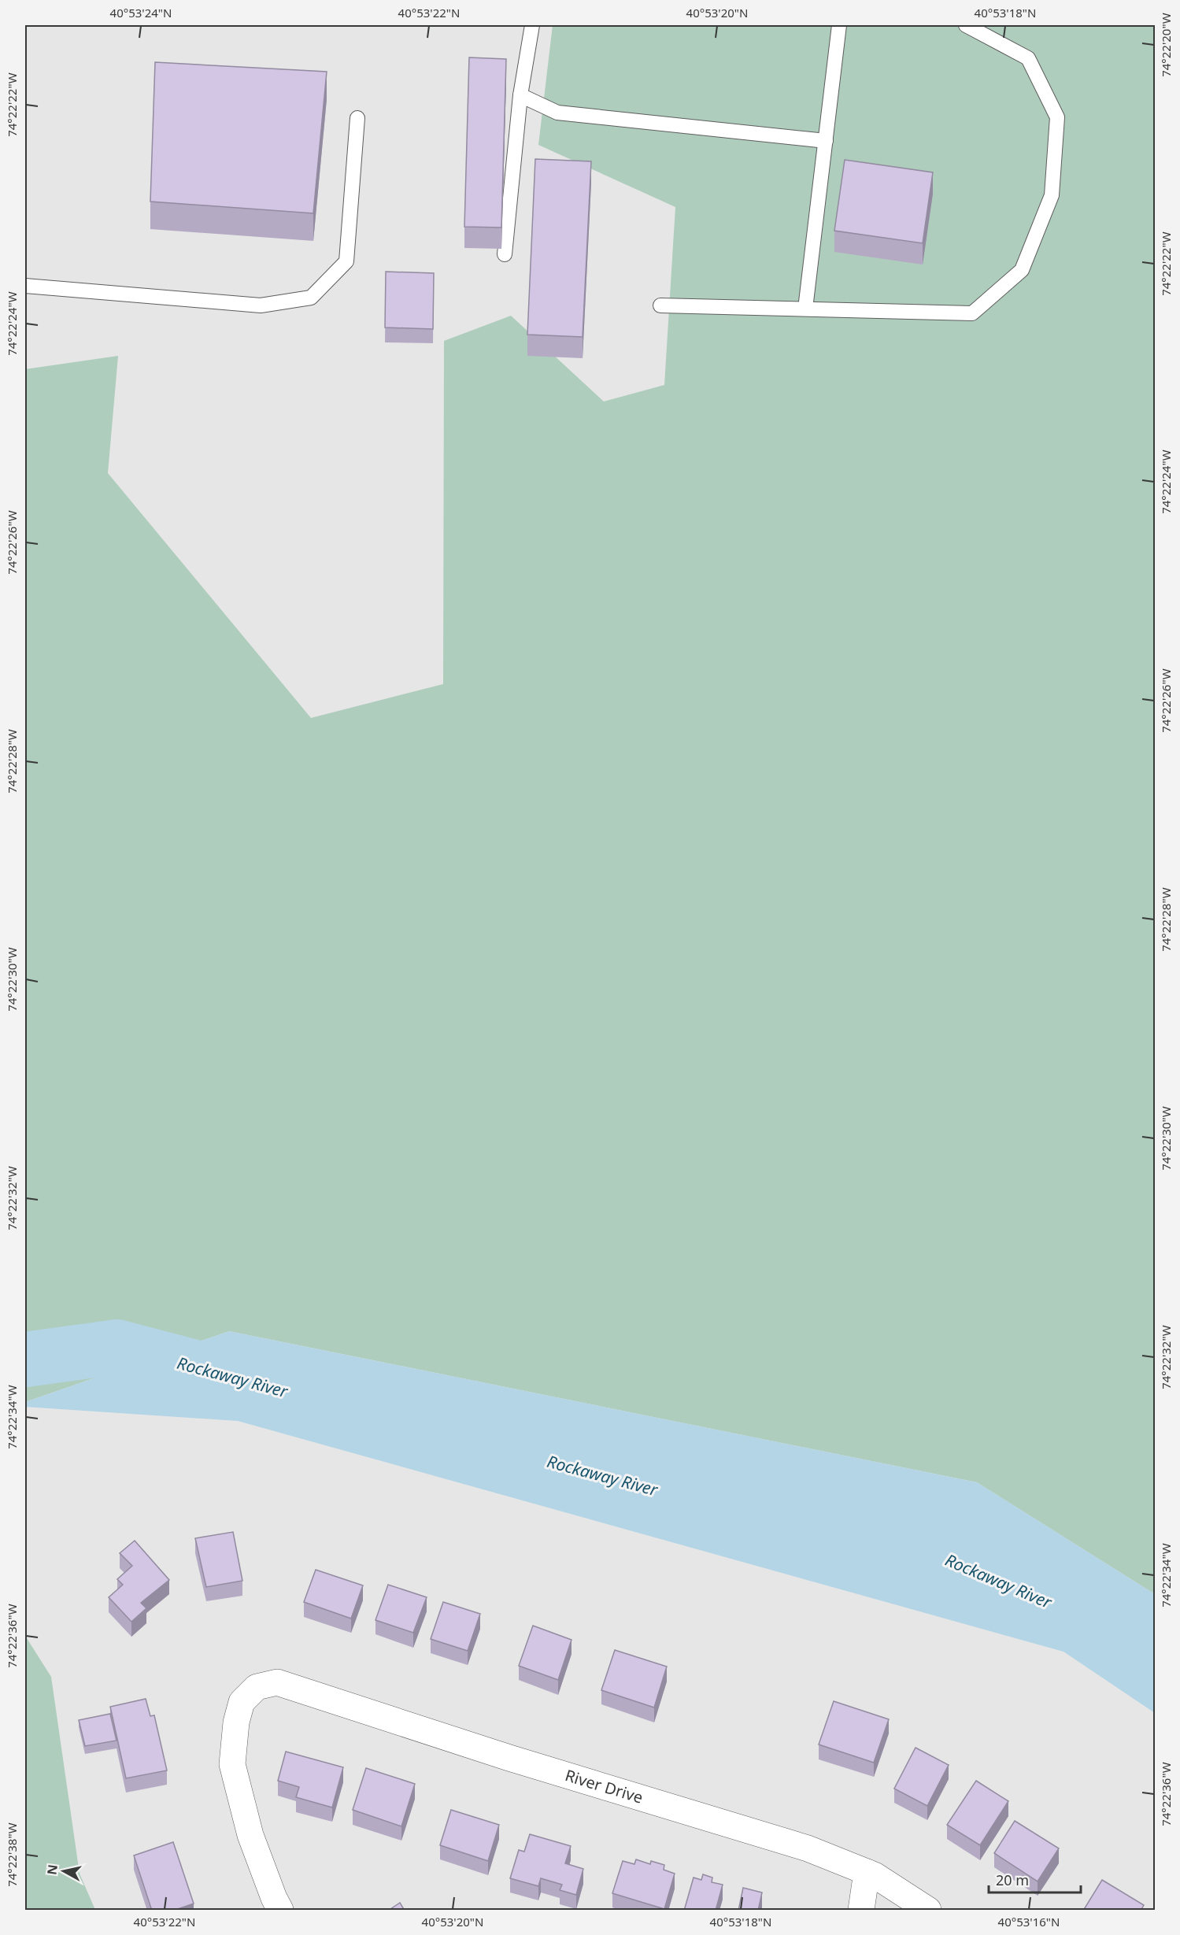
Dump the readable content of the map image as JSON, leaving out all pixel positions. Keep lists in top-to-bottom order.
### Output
{
  "streets": {
    "street": ["River Drive"]
  },
  "water": ["Rockaway River"],
  "scale_bar": "20 m",
  "north": "left",
  "coordinates": [
    "40°53'24\"N",
    "40°53'22\"N",
    "40°53'20\"N",
    "40°53'18\"N",
    "74°22'20\"W",
    "74°22'22\"W",
    "74°22'24\"W",
    "74°22'26\"W",
    "74°22'28\"W",
    "74°22'30\"W",
    "74°22'32\"W",
    "74°22'34\"W",
    "74°22'36\"W",
    "74°22'38\"W",
    "40°53'16\"N"
  ]
}
